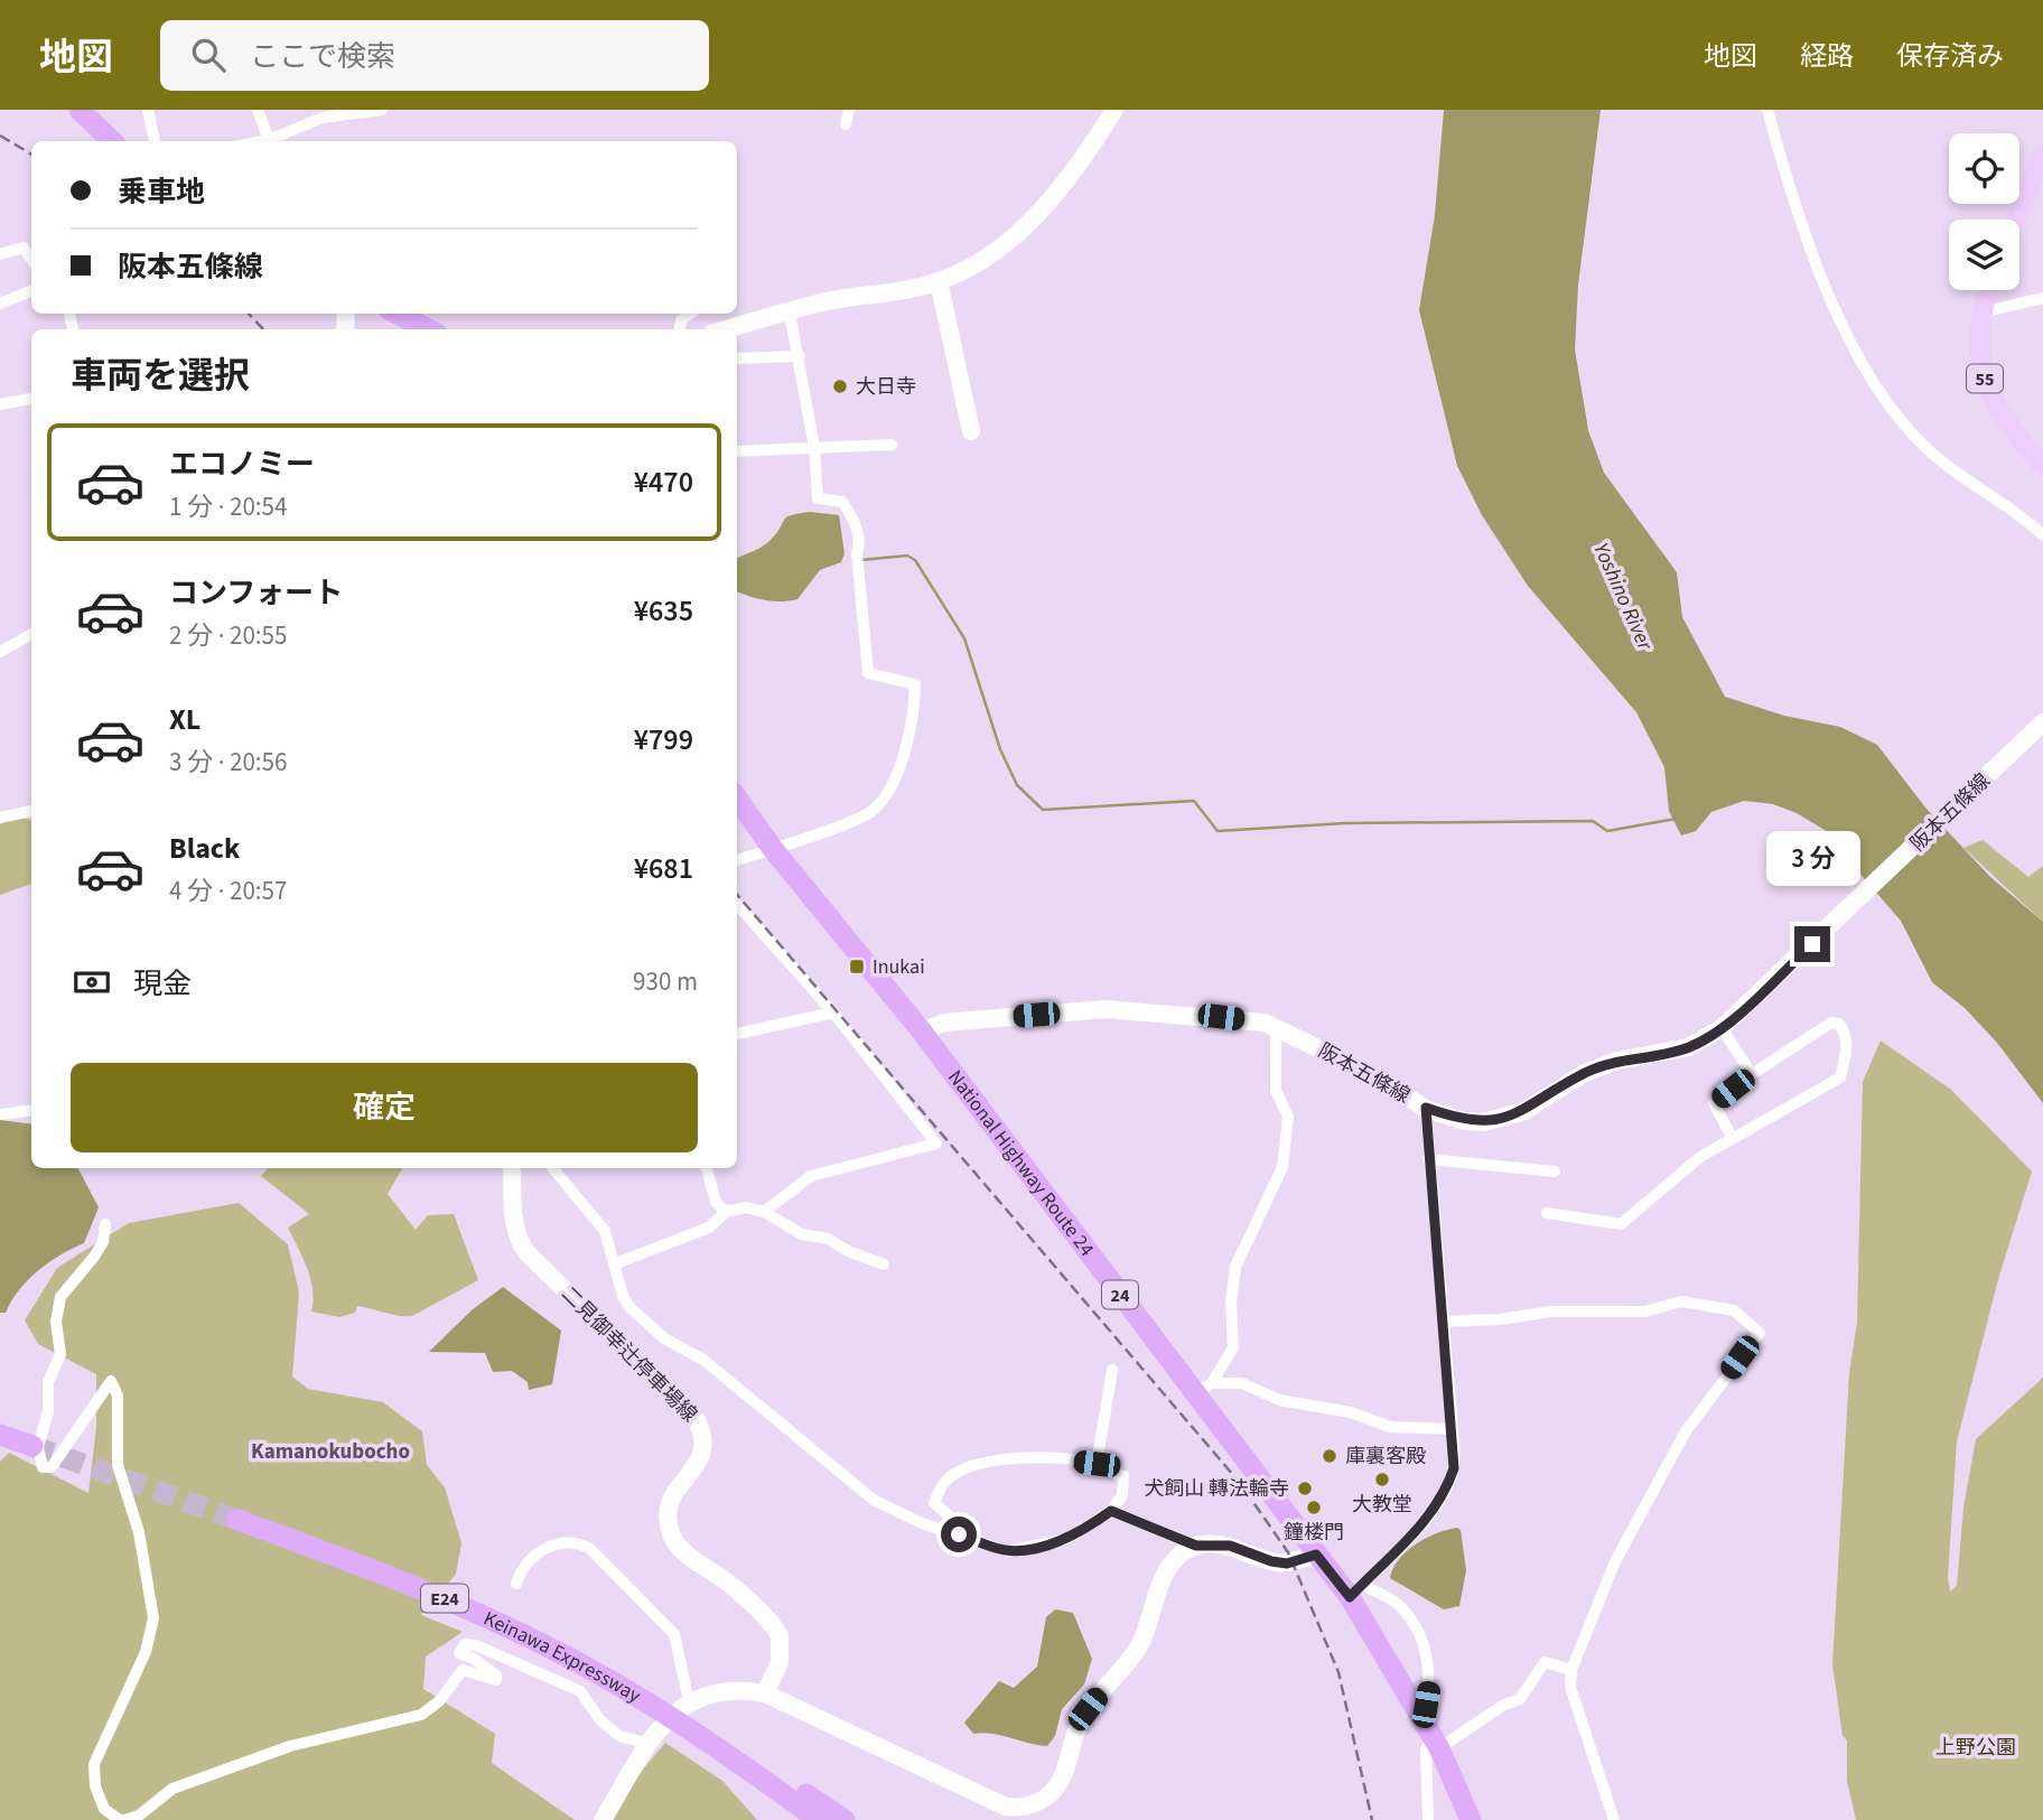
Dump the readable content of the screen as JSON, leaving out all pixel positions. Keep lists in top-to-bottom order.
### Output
{
  "streets": {
    "highway": [
      "National Highway Route 24",
      "24",
      "E24",
      "Keinawa Expressway"
    ],
    "main road": ["55", "阪本五條線", "二見御幸辻停車場線"]
  },
  "crossings": [
    ["阪本五條線", "National Highway Route 24"]
  ],
  "districts": ["Kamanokubocho"],
  "water": ["Yoshino River"],
  "parks": ["上野公園"],
  "places": {
    "other": [
      "大日寺",
      "庫裏客殿",
      "大教堂",
      "犬飼山 轉法輪寺",
      "鐘楼門"
    ],
    "transit": ["Inukai"]
  },
  "page": {
    "header": "地図",
    "search": "ここで検索",
    "nav": ["地図", "経路", "保存済み"],
    "banner": ["乗車地", "阪本五條線"],
    "heading": "車両を選択",
    "list": [
      {
        "name": "エコノミー",
        "note": "1 分 · 20:54",
        "value": "¥470"
      },
      {
        "name": "コンフォート",
        "note": "2 分 · 20:55",
        "value": "¥635"
      },
      {
        "name": "XL",
        "note": "3 分 · 20:56",
        "value": "¥799"
      },
      {
        "name": "Black",
        "note": "4 分 · 20:57",
        "value": "¥681"
      }
    ],
    "bubble": "3 分",
    "pay": ["現金", "930 m"],
    "buttons": "確定"
  }
}
